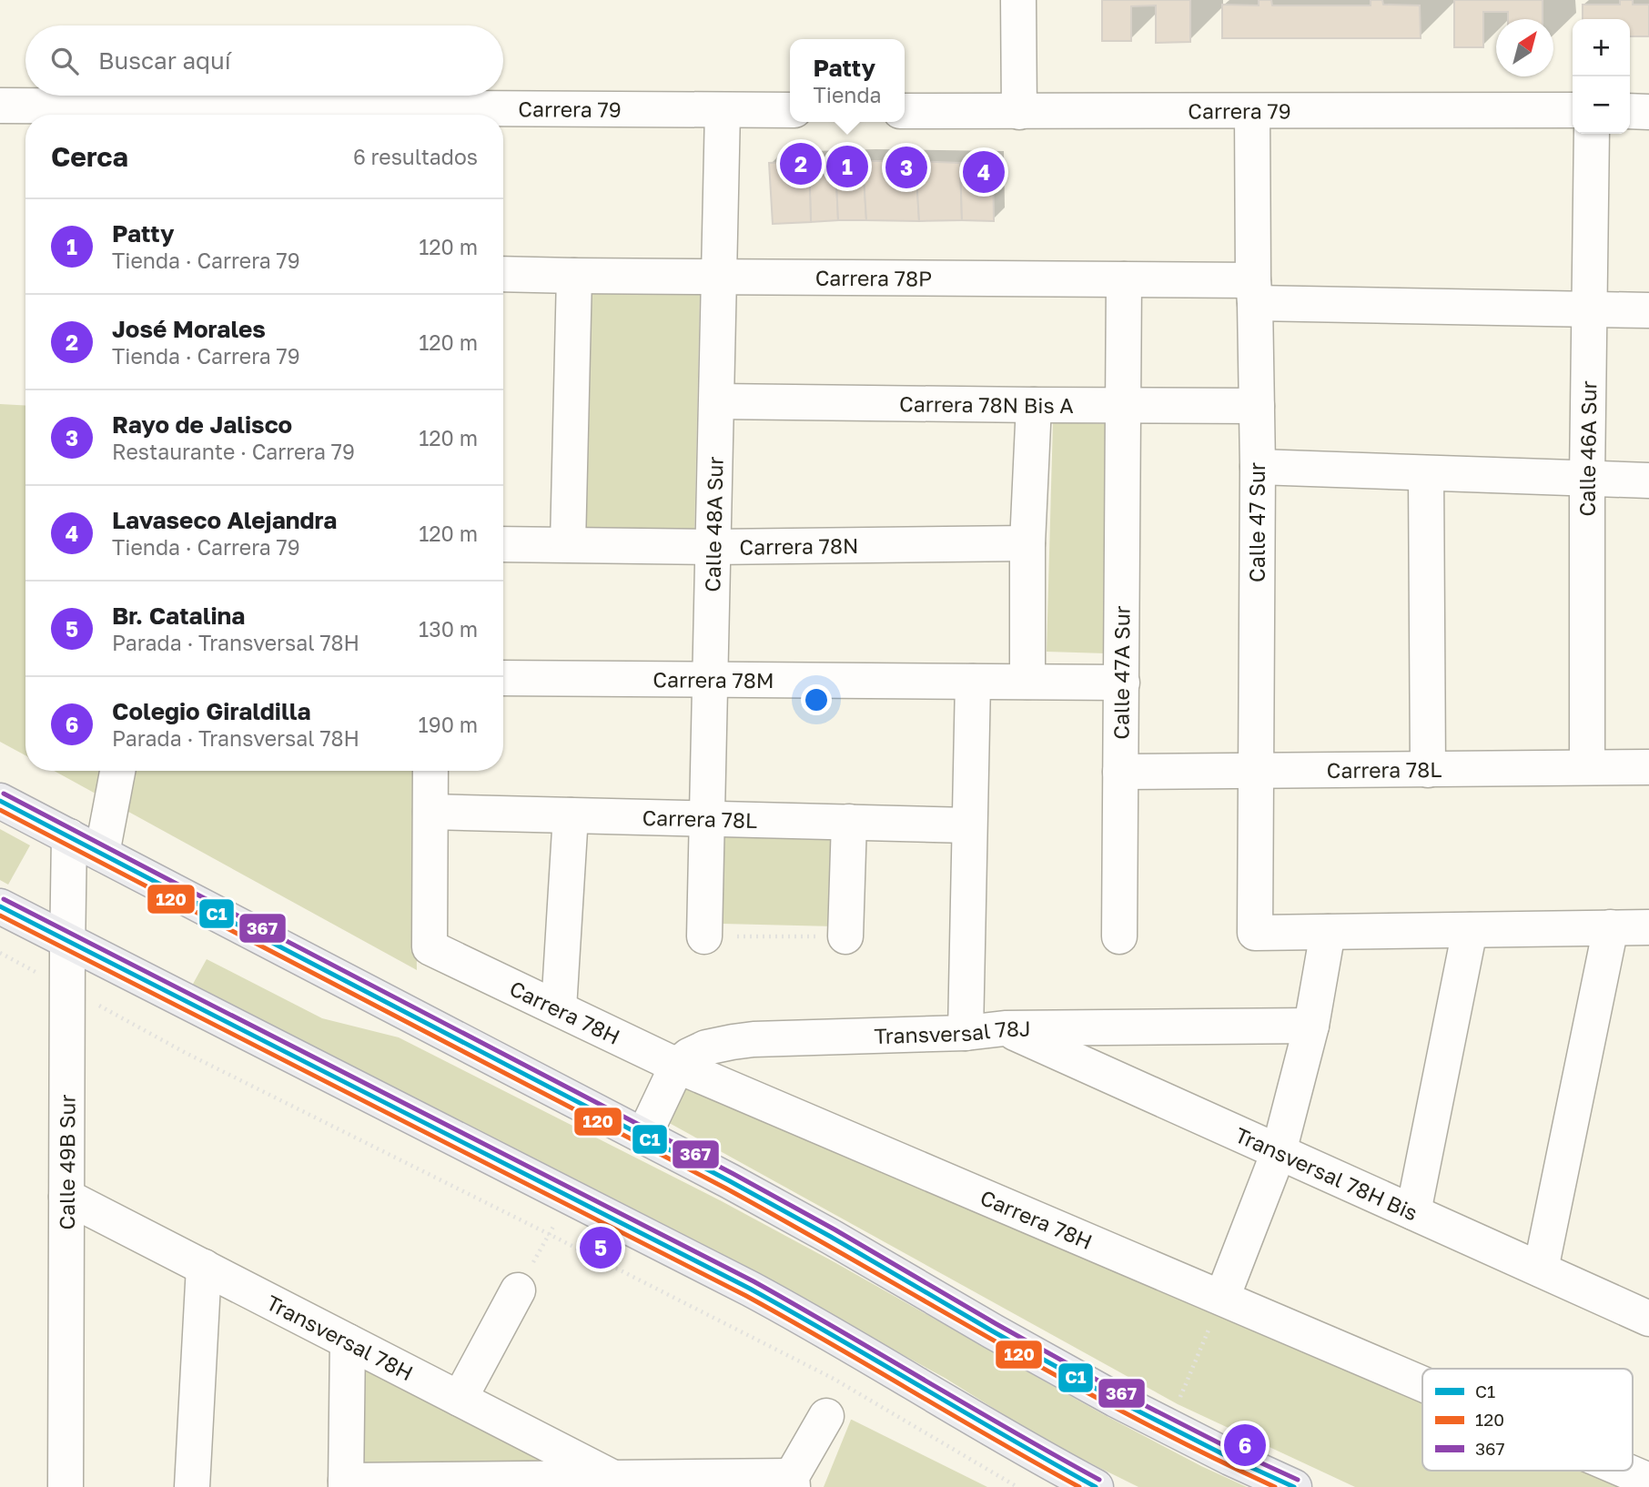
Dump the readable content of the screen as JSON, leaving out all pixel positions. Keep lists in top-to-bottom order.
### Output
{
  "streets": {
    "street": [
      "Carrera 79",
      "Carrera 78P",
      "Carrera 78N Bis A",
      "Calle 46A Sur",
      "Calle 47 Sur",
      "Calle 48A Sur",
      "Carrera 78N",
      "Calle 47A Sur",
      "Carrera 78M",
      "Carrera 78L",
      "Carrera 78H",
      "Transversal 78J",
      "Calle 49B Sur",
      "Transversal 78H Bis",
      "Transversal 78H"
    ]
  },
  "crossings": [
    ["Carrera 79", "Calle 47 Sur"],
    ["Carrera 79", "Calle 48A Sur"],
    ["Carrera 78P", "Calle 46A Sur"],
    ["Carrera 78P", "Calle 47 Sur"],
    ["Carrera 78P", "Calle 48A Sur"],
    ["Carrera 78P", "Calle 47A Sur"],
    ["Carrera 78N Bis A", "Calle 47 Sur"],
    ["Carrera 78N Bis A", "Calle 48A Sur"],
    ["Carrera 78N Bis A", "Calle 47A Sur"],
    ["Calle 46A Sur", "Carrera 78L"],
    ["Calle 47 Sur", "Carrera 78L"],
    ["Calle 48A Sur", "Carrera 78N"],
    ["Calle 48A Sur", "Carrera 78M"],
    ["Calle 48A Sur", "Carrera 78L"],
    ["Calle 47A Sur", "Carrera 78M"],
    ["Calle 47A Sur", "Carrera 78L"],
    ["Carrera 78L", "Carrera 78H"],
    ["Carrera 78H", "Transversal 78J"],
    ["Transversal 78J", "Transversal 78H Bis"],
    ["Calle 49B Sur", "Transversal 78H"]
  ],
  "lines": ["transit line 367", "transit line C1", "transit line 120"],
  "legend": ["C1", "120", "367"],
  "north": "top right",
  "page": {
    "map_buttons": ["+", "−"],
    "search": "Buscar aquí",
    "popup": ["Patty", "Tienda"],
    "heading": ["Cerca", "6 resultados"],
    "pins": [
      "2",
      "1",
      "3",
      "4",
      "5",
      "6"
    ],
    "list": [
      {
        "mark": "1",
        "name": "Patty",
        "note": "Tienda · Carrera 79",
        "value": "120 m"
      },
      {
        "mark": "2",
        "name": "José Morales",
        "note": "Tienda · Carrera 79",
        "value": "120 m"
      },
      {
        "mark": "3",
        "name": "Rayo de Jalisco",
        "note": "Restaurante · Carrera 79",
        "value": "120 m"
      },
      {
        "mark": "4",
        "name": "Lavaseco Alejandra",
        "note": "Tienda · Carrera 79",
        "value": "120 m"
      },
      {
        "mark": "5",
        "name": "Br. Catalina",
        "note": "Parada · Transversal 78H",
        "value": "130 m"
      },
      {
        "mark": "6",
        "name": "Colegio Giraldilla",
        "note": "Parada · Transversal 78H",
        "value": "190 m"
      }
    ]
  }
}
